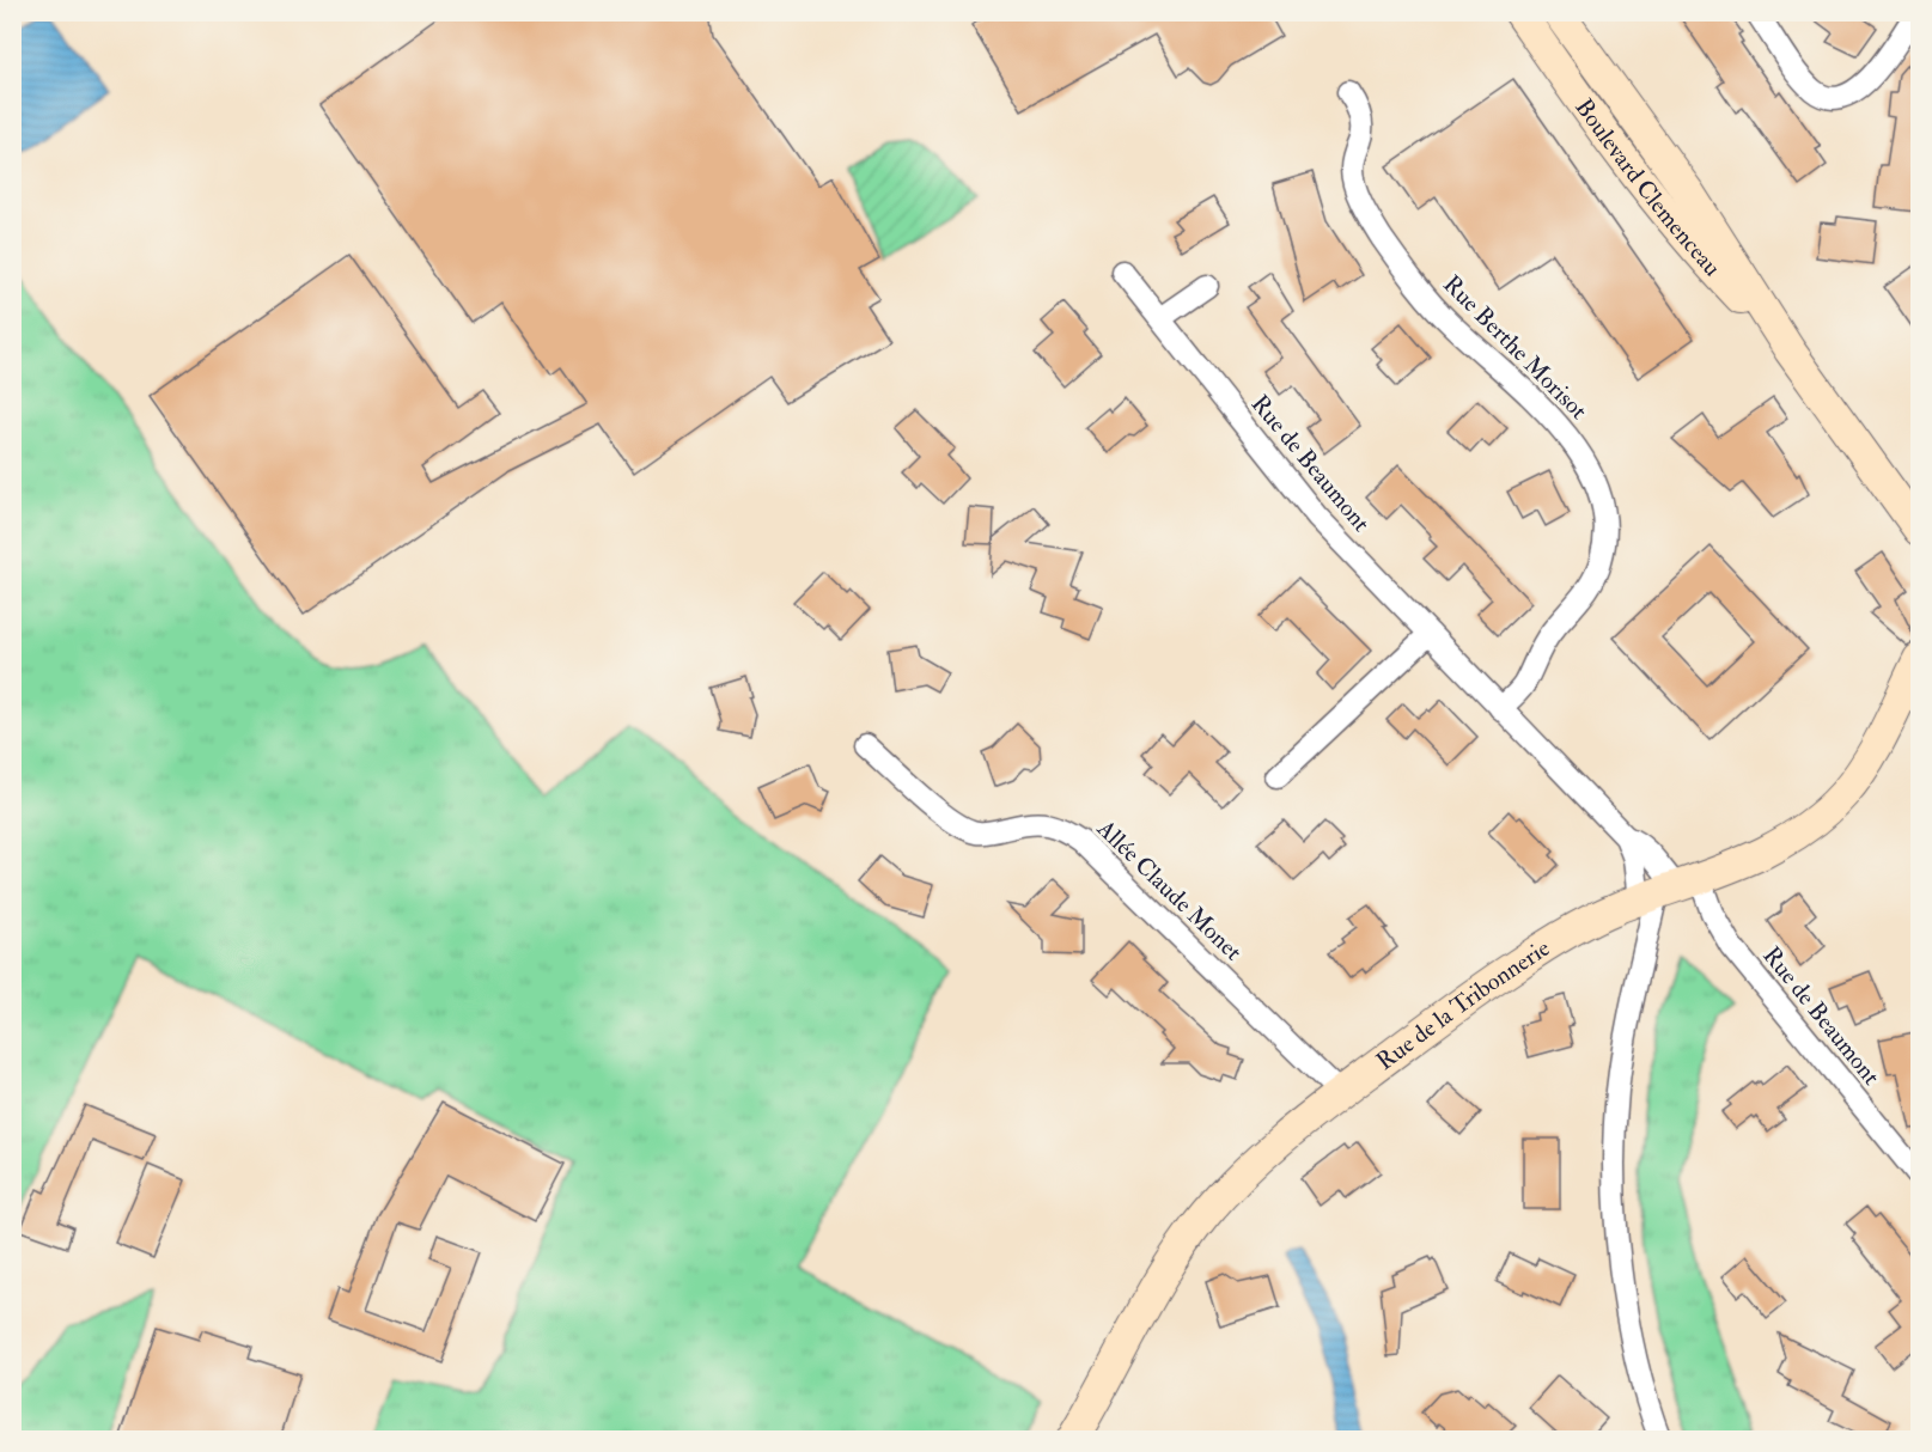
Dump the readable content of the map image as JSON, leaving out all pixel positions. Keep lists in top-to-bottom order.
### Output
{
  "streets": {
    "street": [
      "Boulevard Clemenceau",
      "Rue Berthe Morisot",
      "Rue de Beaumont",
      "Allée Claude Monet",
      "Rue de la Tribonnerie"
    ]
  },
  "crossings": [
    ["Rue Berthe Morisot", "Rue de Beaumont"],
    ["Rue de Beaumont", "Rue de la Tribonnerie"],
    ["Allée Claude Monet", "Rue de la Tribonnerie"]
  ]
}
